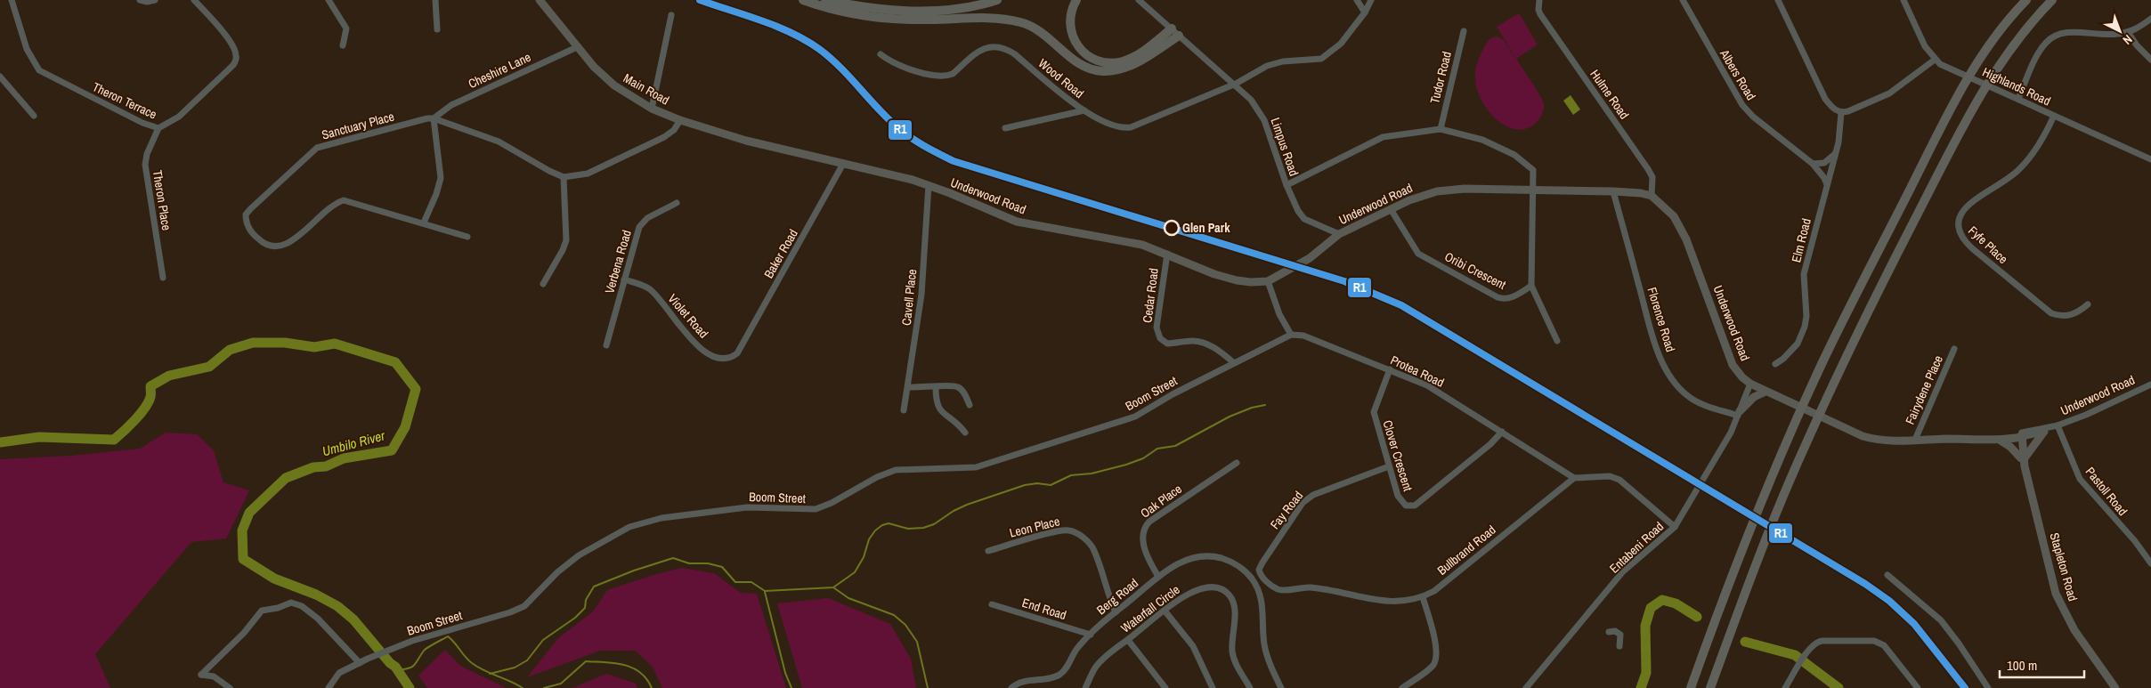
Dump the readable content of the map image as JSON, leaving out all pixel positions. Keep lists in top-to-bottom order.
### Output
{
  "streets": {
    "main road": ["Main Road", "Underwood Road", "Stapleton Road"],
    "street": [
      "Cheshire Lane",
      "Albers Road",
      "Tudor Road",
      "Wood Road",
      "Highlands Road",
      "Hulme Road",
      "Theron Terrace",
      "Sanctuary Place",
      "Limpus Road",
      "Theron Place",
      "Elm Road",
      "Fyfe Place",
      "Baker Road",
      "Verbena Road",
      "Oribi Crescent",
      "Cedar Road",
      "Cavell Place",
      "Violet Road",
      "Florence Road",
      "Protea Road",
      "Fairydene Place",
      "Boom Street",
      "Clover Crescent",
      "Pastoll Road",
      "Oak Place",
      "Fay Road",
      "Leon Place",
      "Entabeni Road",
      "Bullbrand Road",
      "Berg Road",
      "End Road",
      "Waterfall Circle"
    ]
  },
  "crossings": [
    ["Cheshire Lane", "Main Road"],
    ["Cheshire Lane", "Sanctuary Place"],
    ["Albers Road", "Elm Road"],
    ["Wood Road", "Limpus Road"],
    ["Highlands Road", "Fyfe Place"],
    ["Main Road", "Underwood Road"],
    ["Hulme Road", "Underwood Road"],
    ["Theron Terrace", "Theron Place"],
    ["Limpus Road", "Underwood Road"],
    ["Underwood Road", "Baker Road"],
    ["Underwood Road", "Oribi Crescent"],
    ["Underwood Road", "Cedar Road"],
    ["Underwood Road", "Cavell Place"],
    ["Underwood Road", "Florence Road"],
    ["Underwood Road", "Fairydene Place"],
    ["Underwood Road", "Pastoll Road"],
    ["Underwood Road", "Entabeni Road"],
    ["Underwood Road", "Stapleton Road"],
    ["Baker Road", "Violet Road"],
    ["Verbena Road", "Violet Road"],
    ["Cedar Road", "Boom Street"],
    ["Florence Road", "Entabeni Road"],
    ["Protea Road", "Boom Street"],
    ["Protea Road", "Clover Crescent"],
    ["Protea Road", "Bullbrand Road"],
    ["Clover Crescent", "Fay Road"],
    ["Oak Place", "Berg Road"],
    ["Fay Road", "Bullbrand Road"],
    ["Leon Place", "Berg Road"],
    ["Berg Road", "End Road"]
  ],
  "water": ["Umbilo River"],
  "places": ["Glen Park"],
  "lines": ["transit line R1"],
  "scale_bar": "100 m",
  "north": "bottom right"
}
